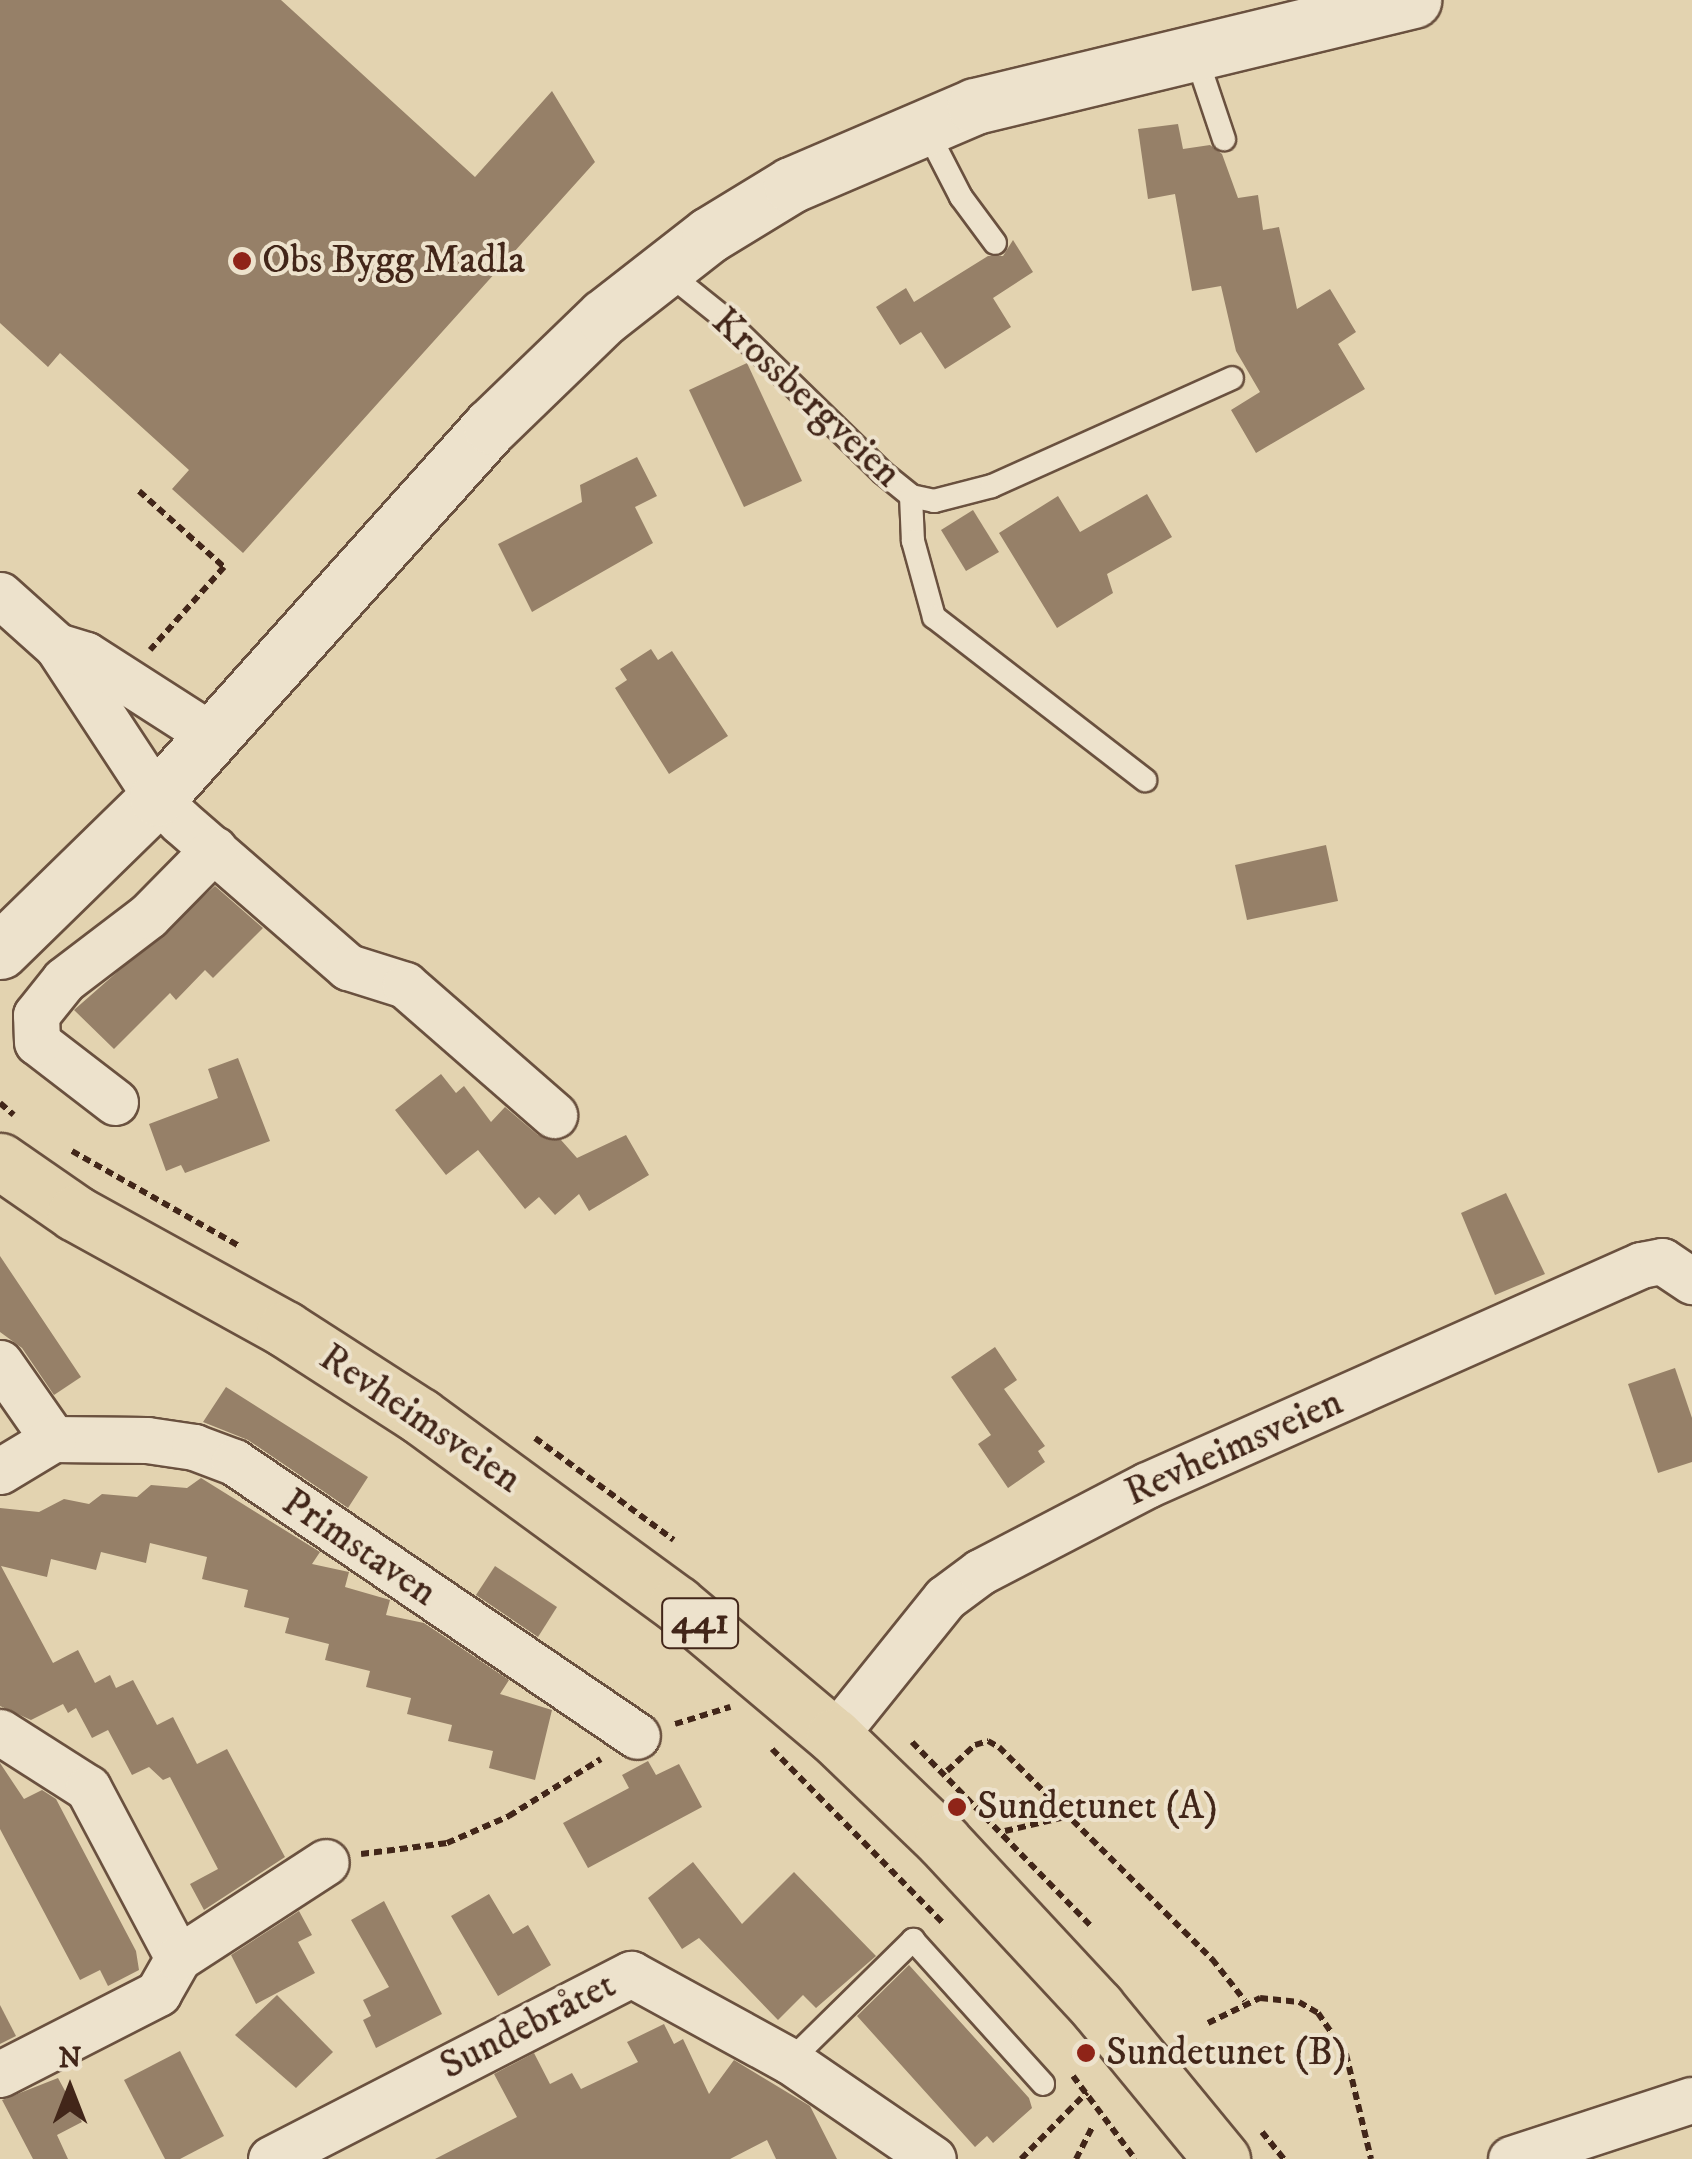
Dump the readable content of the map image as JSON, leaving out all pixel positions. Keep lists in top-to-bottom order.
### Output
{
  "streets": {
    "main road": ["Revheimsveien", "441"],
    "street": ["Primstaven", "Sundebråtet"],
    "lane": ["Krossbergveien"]
  },
  "places": ["Obs Bygg Madla", "Sundetunet (A)", "Sundetunet (B)"],
  "north": "top"
}
